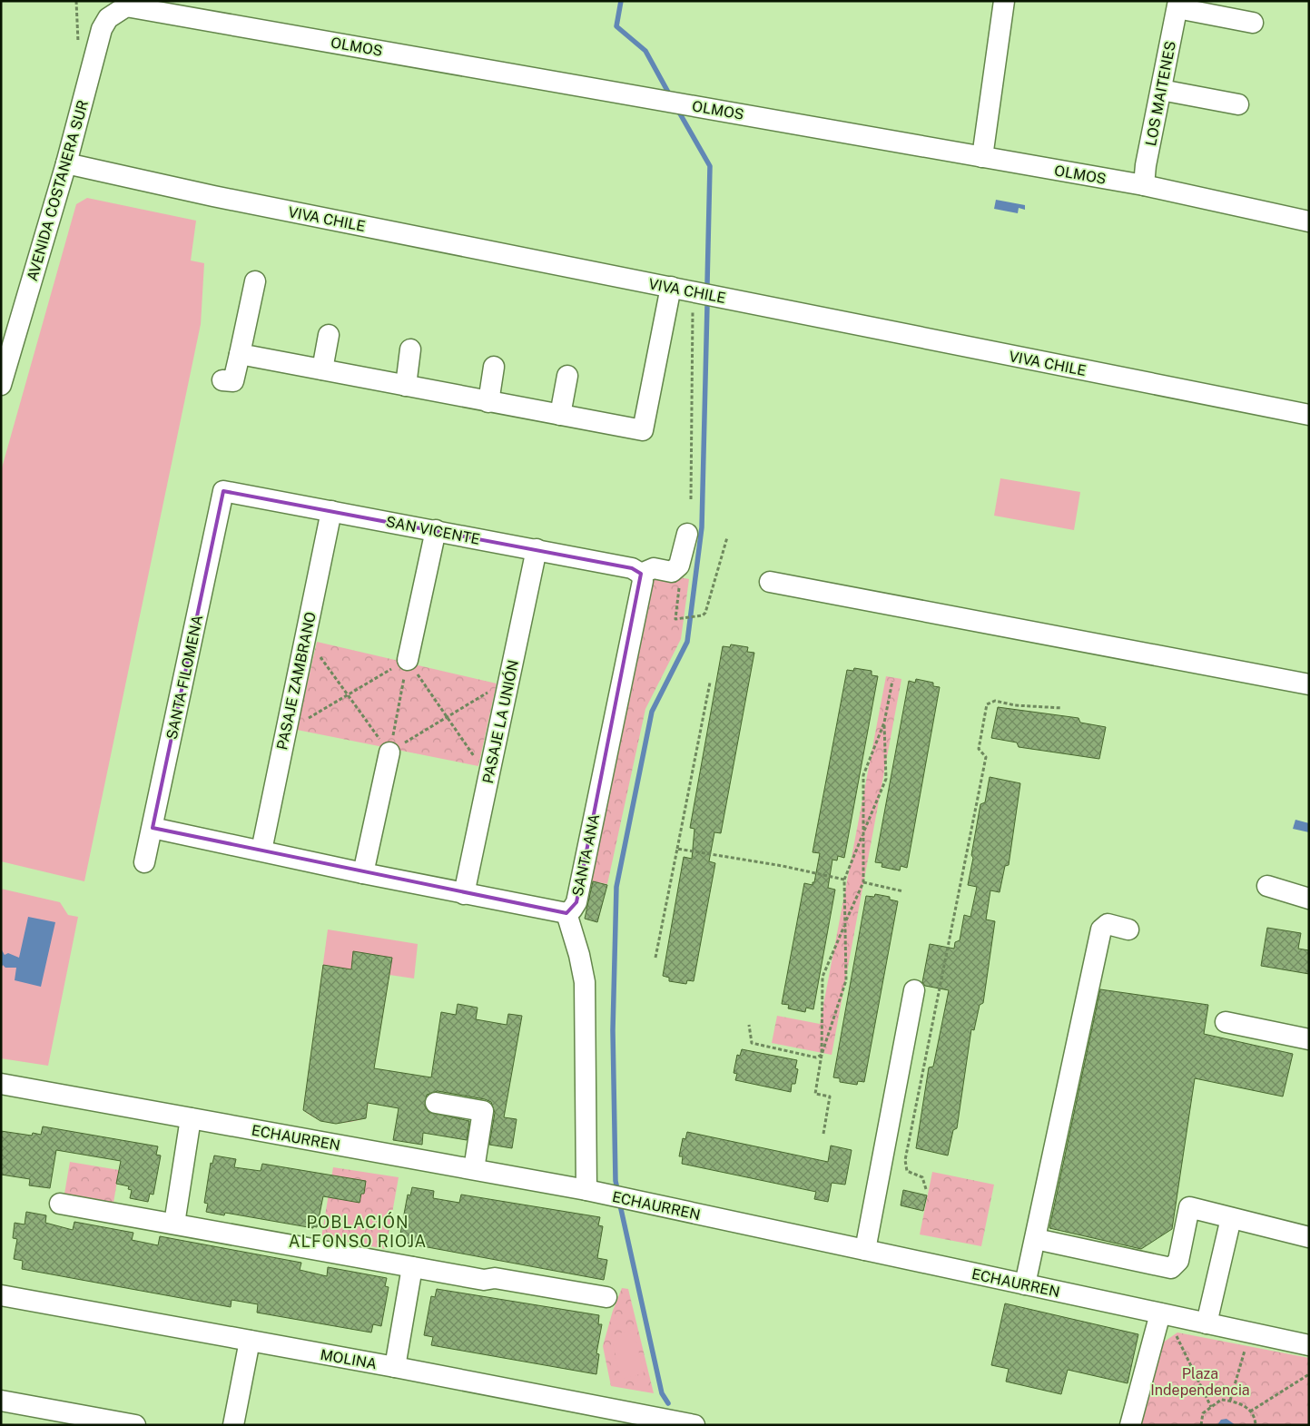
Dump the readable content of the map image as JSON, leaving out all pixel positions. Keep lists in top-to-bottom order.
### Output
{
  "streets": {
    "street": [
      "OLMOS",
      "LOS MAITENES",
      "AVENIDA COSTANERA SUR",
      "VIVA CHILE",
      "SAN VICENTE",
      "SANTA FILOMENA",
      "PASAJE ZAMBRANO",
      "PASAJE LA UNIÓN",
      "SANTA ANA",
      "ECHAURREN",
      "MOLINA"
    ]
  },
  "crossings": [
    ["OLMOS", "LOS MAITENES"],
    ["OLMOS", "AVENIDA COSTANERA SUR"],
    ["AVENIDA COSTANERA SUR", "VIVA CHILE"],
    ["SAN VICENTE", "SANTA FILOMENA"],
    ["SAN VICENTE", "PASAJE ZAMBRANO"],
    ["SAN VICENTE", "PASAJE LA UNIÓN"],
    ["SAN VICENTE", "SANTA ANA"],
    ["SANTA ANA", "ECHAURREN"]
  ],
  "districts": ["POBLACIÓN ALFONSO RIOJA"],
  "parks": ["Plaza Independencia"]
}
